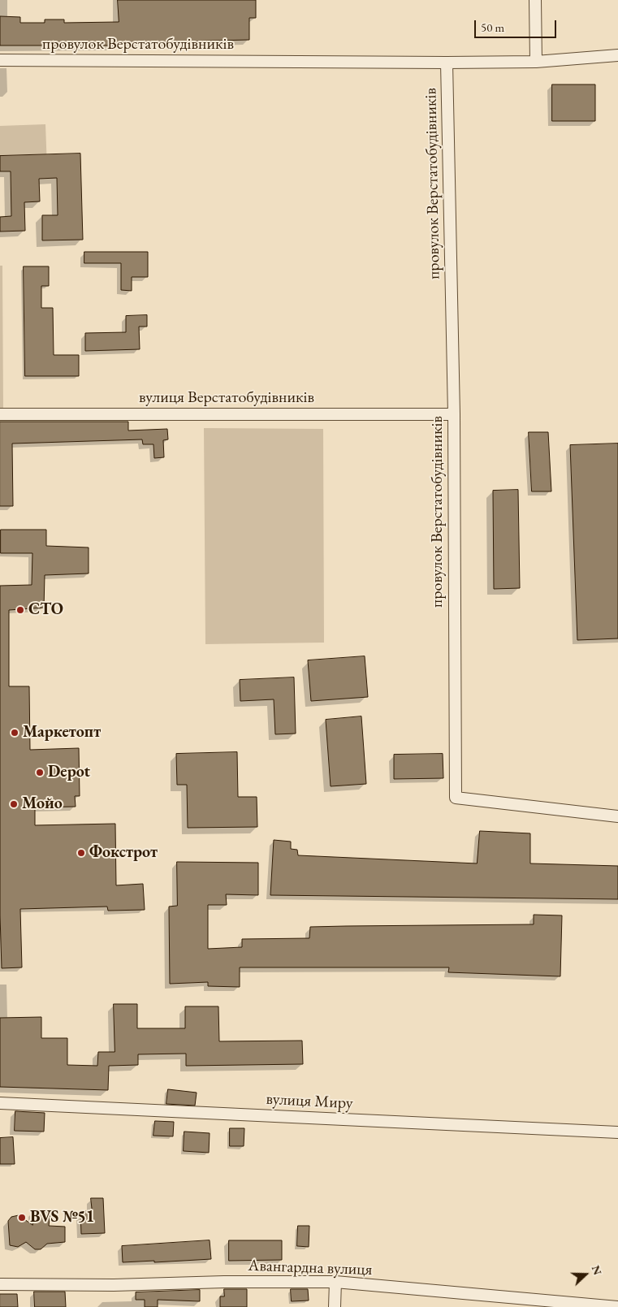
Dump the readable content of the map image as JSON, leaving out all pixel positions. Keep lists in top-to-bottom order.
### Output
{
  "streets": {
    "street": [
      "провулок Верстатобудівників",
      "вулиця Верстатобудівників",
      "вулиця Миру",
      "Авангардна вулиця"
    ]
  },
  "crossings": [
    ["провулок Верстатобудівників", "вулиця Верстатобудівників"]
  ],
  "places": [
    "СТО",
    "Маркетопт",
    "Depot",
    "Мойо",
    "Фокстрот",
    "BVS №51"
  ],
  "scale_bar": "50 m",
  "north": "right"
}
